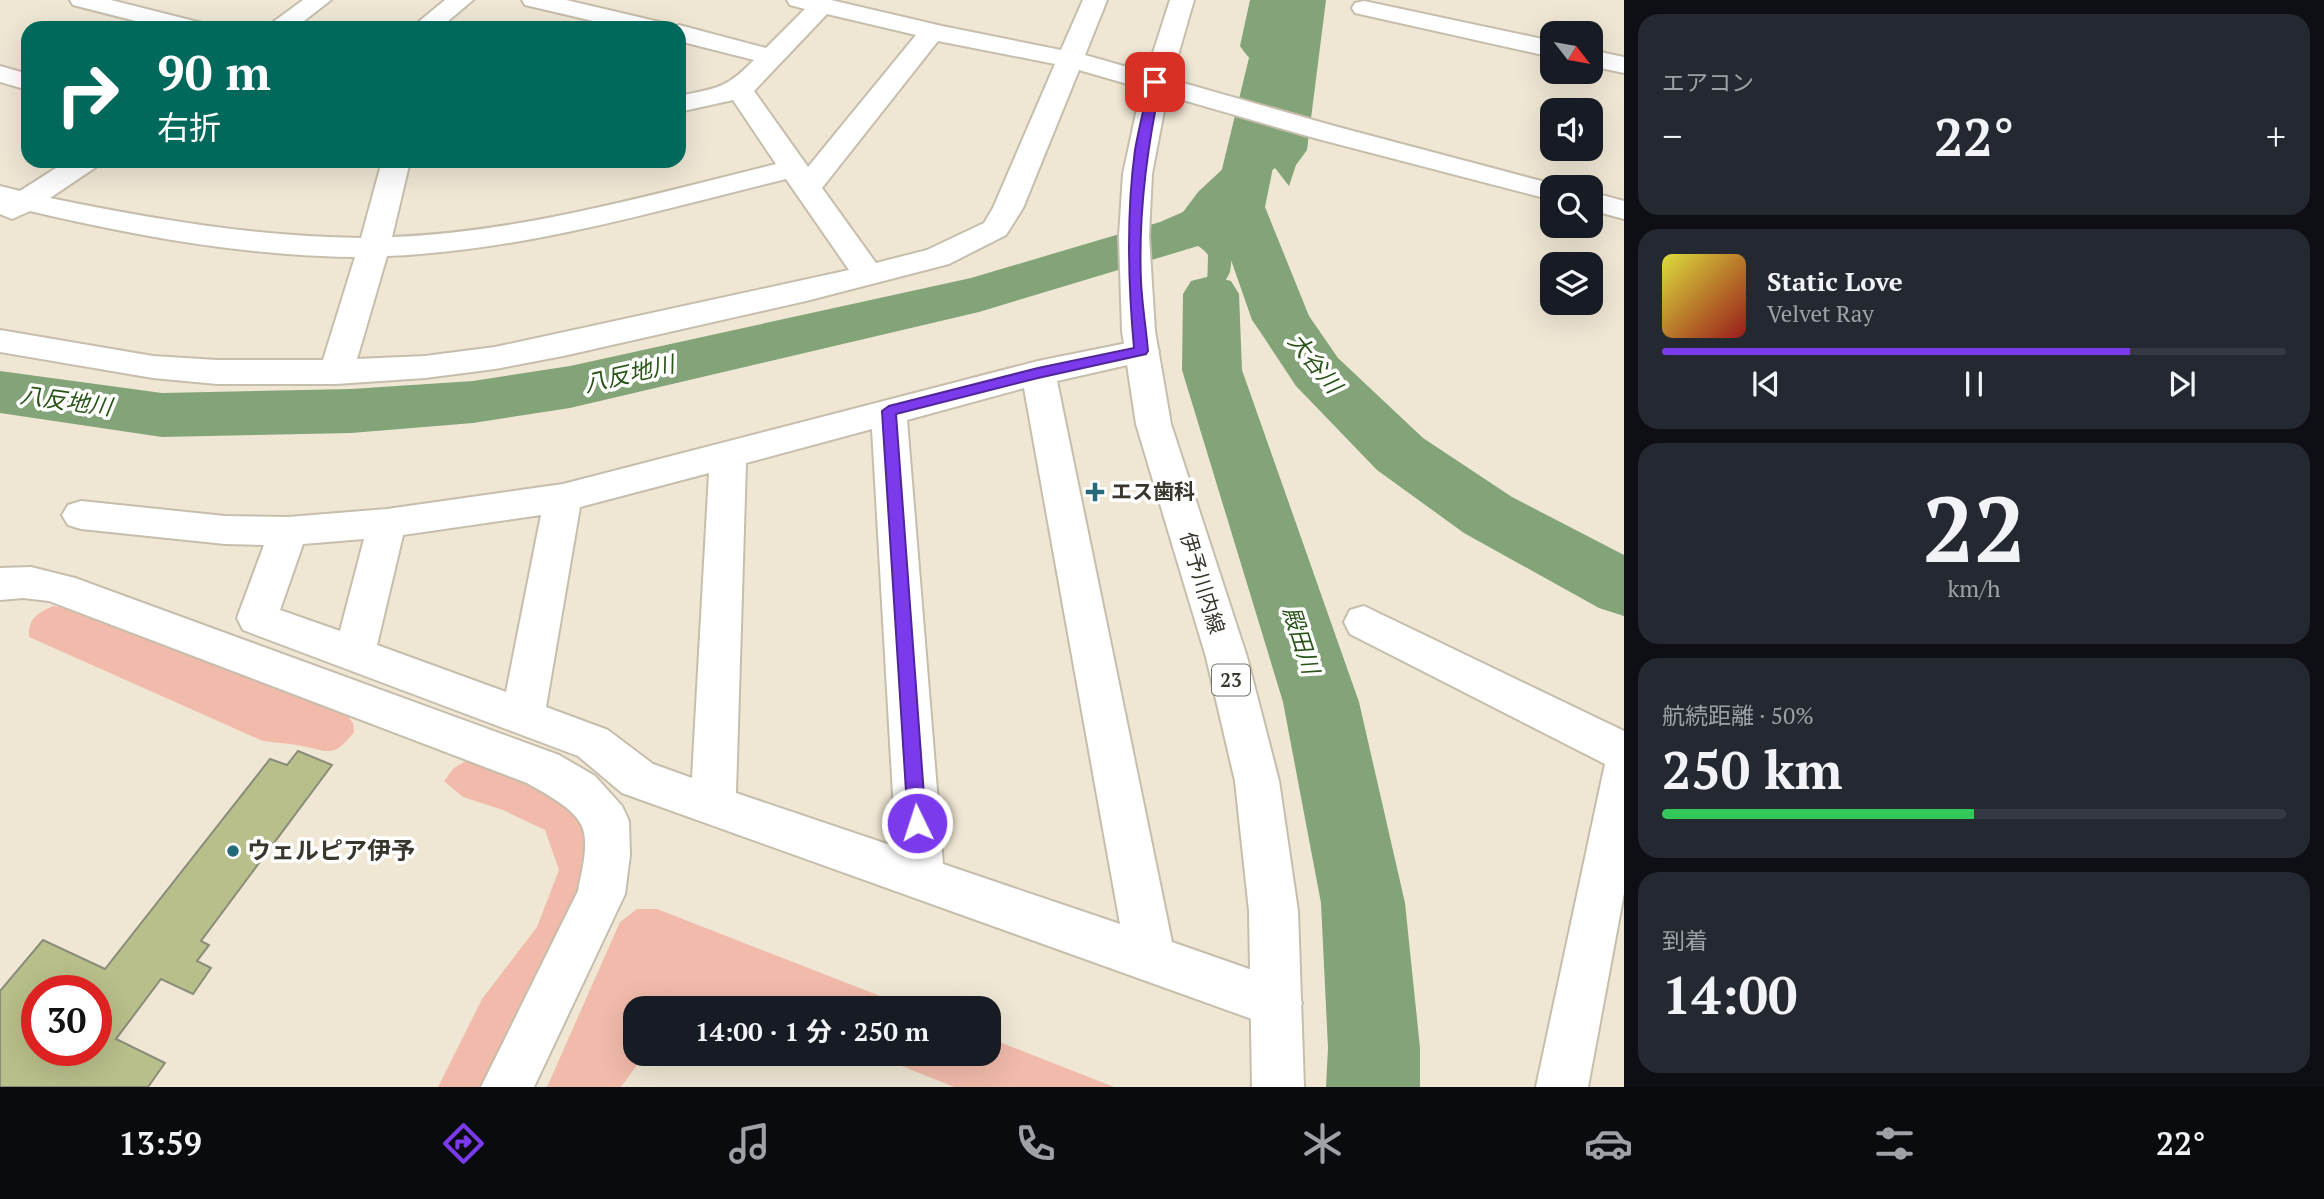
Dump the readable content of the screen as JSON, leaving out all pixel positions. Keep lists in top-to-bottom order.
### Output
{
  "streets": {
    "street": ["伊予川内線", "23"]
  },
  "water": ["大谷川", "八反地川", "殿田川"],
  "places": {
    "health": ["エス歯科"],
    "other": ["ウェルピア伊予"]
  },
  "north": "bottom right",
  "page": {
    "tile": [
      "エアコン",
      ["22", "km/h"],
      ["航続距離 · 50%", "250 km"],
      ["到着", "14:00"]
    ],
    "turn": ["90 m", "右折"],
    "heat": ["−", "22°", "+"],
    "song": ["Static Love", "Velvet Ray"],
    "limit": "30",
    "trip": "14:00 · 1 分 · 250 m",
    "tabs": ["13:59", "22°"]
  }
}
